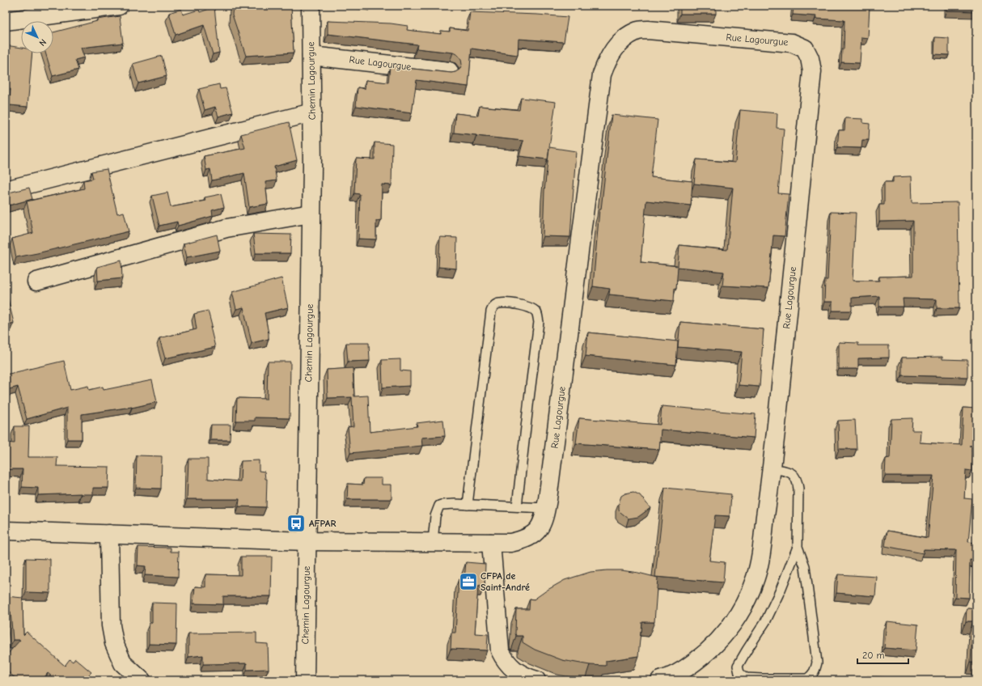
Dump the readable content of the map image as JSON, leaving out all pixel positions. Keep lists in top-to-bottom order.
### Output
{
  "streets": {
    "street": ["Rue Lagourgue", "Chemin Lagourgue"]
  },
  "crossings": [
    ["Rue Lagourgue", "Chemin Lagourgue"]
  ],
  "places": {
    "bus stop": ["AFPAR"],
    "office": ["CFPA de Saint-André"]
  },
  "scale_bar": "20 m",
  "north": "bottom right"
}
